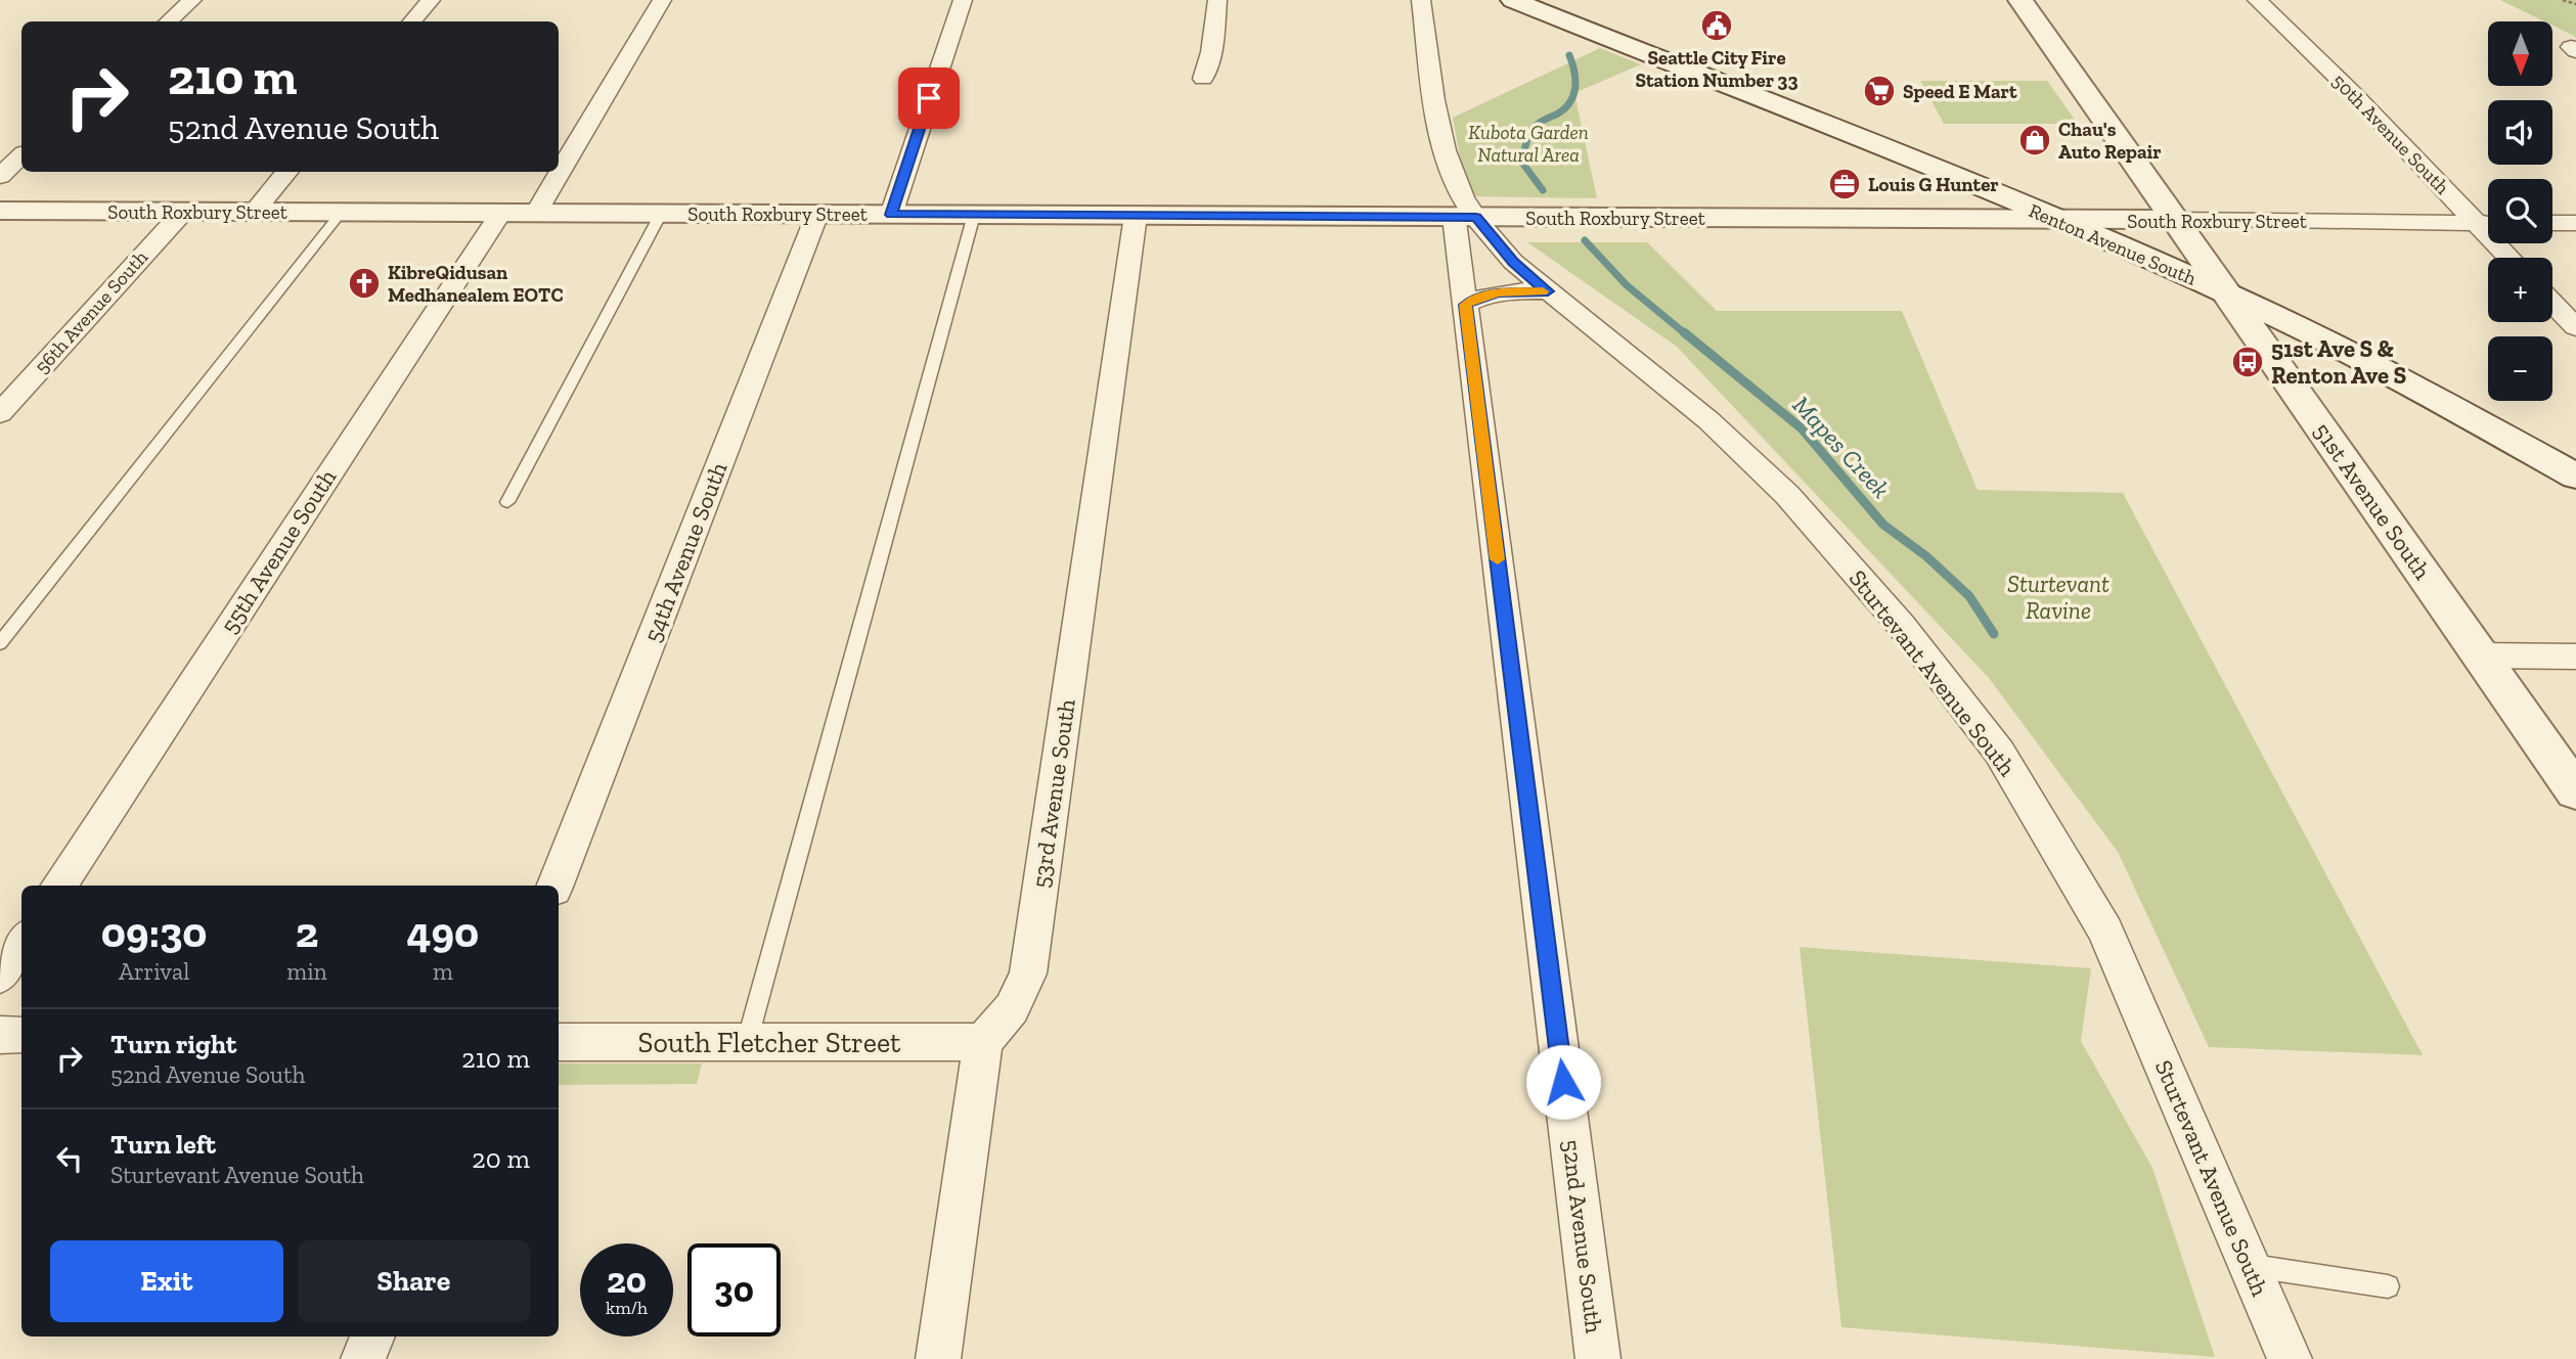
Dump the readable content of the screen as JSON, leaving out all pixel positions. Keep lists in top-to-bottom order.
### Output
{
  "streets": {
    "street": [
      "50th Avenue South",
      "South Roxbury Street",
      "Renton Avenue South",
      "56th Avenue South",
      "51st Avenue South",
      "55th Avenue South",
      "54th Avenue South",
      "Sturtevant Avenue South",
      "53rd Avenue South",
      "South Fletcher Street",
      "52nd Avenue South"
    ]
  },
  "crossings": [
    ["50th Avenue South", "South Roxbury Street"],
    ["South Roxbury Street", "Renton Avenue South"],
    ["South Roxbury Street", "56th Avenue South"],
    ["South Roxbury Street", "51st Avenue South"],
    ["South Roxbury Street", "55th Avenue South"],
    ["South Roxbury Street", "54th Avenue South"],
    ["South Roxbury Street", "Sturtevant Avenue South"],
    ["South Roxbury Street", "53rd Avenue South"],
    ["South Roxbury Street", "52nd Avenue South"],
    ["Renton Avenue South", "51st Avenue South"],
    ["Sturtevant Avenue South", "52nd Avenue South"],
    ["53rd Avenue South", "South Fletcher Street"]
  ],
  "water": ["Mapes Creek"],
  "parks": ["Kubota Garden Natural Area", "Sturtevant Ravine"],
  "places": {
    "public building": ["Seattle City Fire Station Number 33"],
    "supermarket": ["Speed E Mart"],
    "shop": ["Chau's Auto Repair"],
    "office": ["Louis G Hunter"],
    "church": ["KibreQidusan Medhanealem EOTC"],
    "bus stop": ["51st Ave S & Renton Ave S"]
  },
  "north": "bottom",
  "page": {
    "map_buttons": ["+", "−"],
    "turn": ["210 m", "52nd Avenue South"],
    "eta": [
      "09:30",
      "Arrival",
      "2",
      "min",
      "490",
      "m"
    ],
    "list": [
      {
        "name": "Turn right",
        "note": "52nd Avenue South",
        "value": "210 m"
      },
      {
        "name": "Turn left",
        "note": "Sturtevant Avenue South",
        "value": "20 m"
      }
    ],
    "buttons": ["Exit", "Share"],
    "speed": "20 km/h",
    "limit": "30"
  }
}
